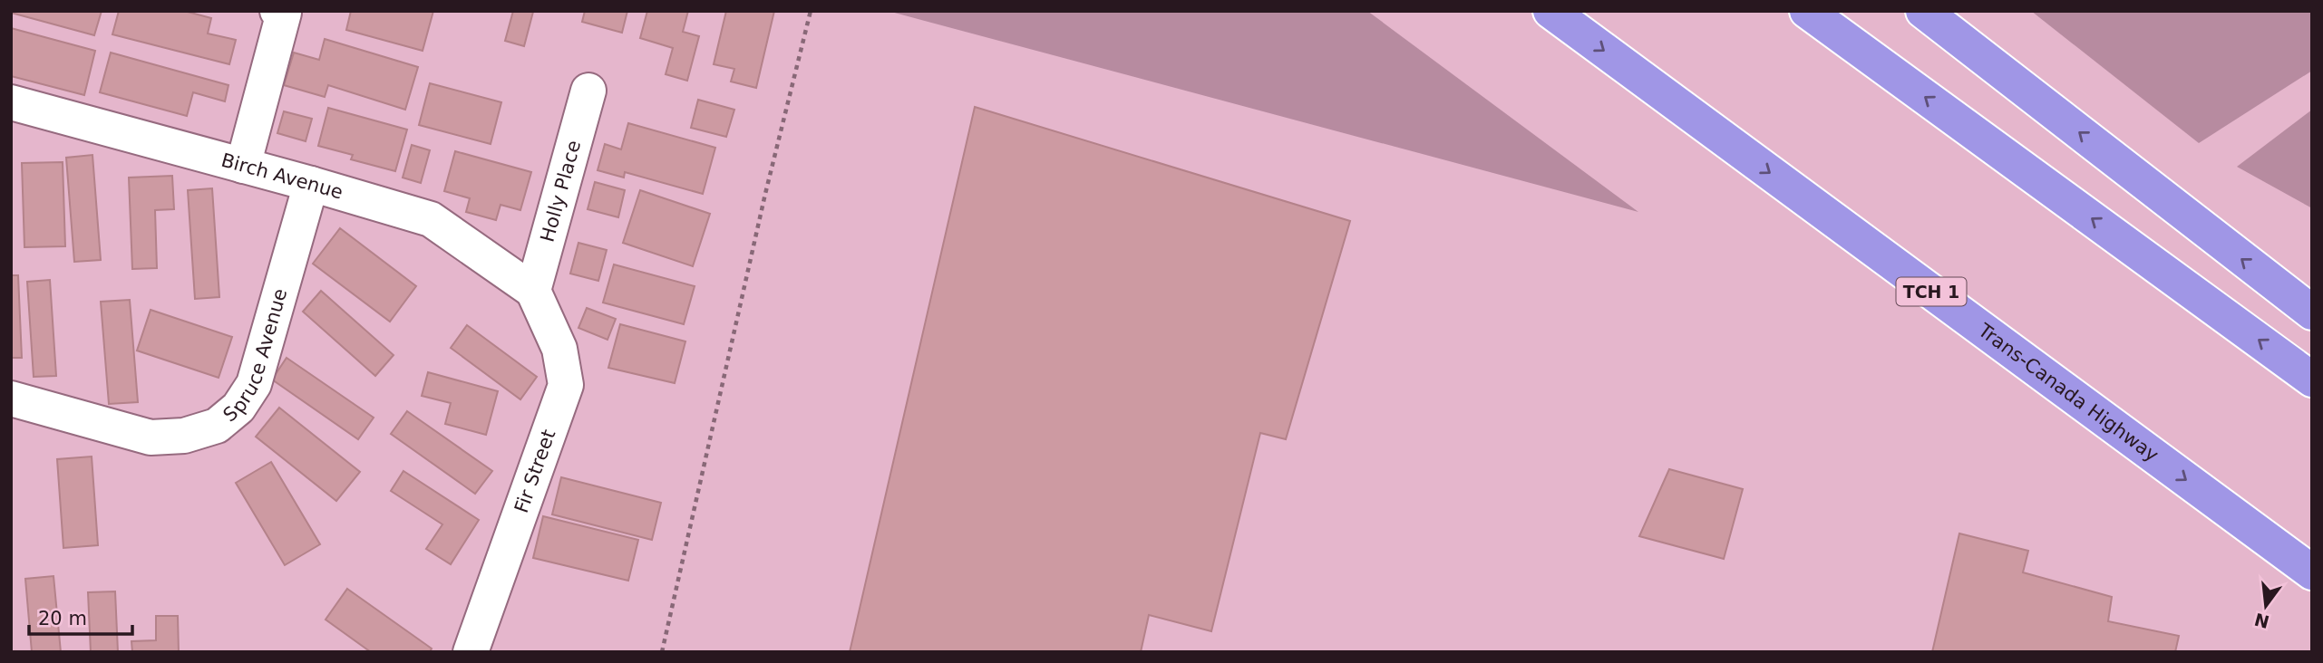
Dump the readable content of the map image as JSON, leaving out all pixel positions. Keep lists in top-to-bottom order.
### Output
{
  "streets": {
    "highway": ["TCH 1", "Trans-Canada Highway"],
    "lane": [
      "Birch Avenue",
      "Holly Place",
      "Spruce Avenue",
      "Fir Street"
    ]
  },
  "crossings": [
    ["Birch Avenue", "Holly Place"],
    ["Birch Avenue", "Spruce Avenue"],
    ["Birch Avenue", "Fir Street"],
    ["Holly Place", "Fir Street"]
  ],
  "scale_bar": "20 m",
  "north": "bottom"
}
